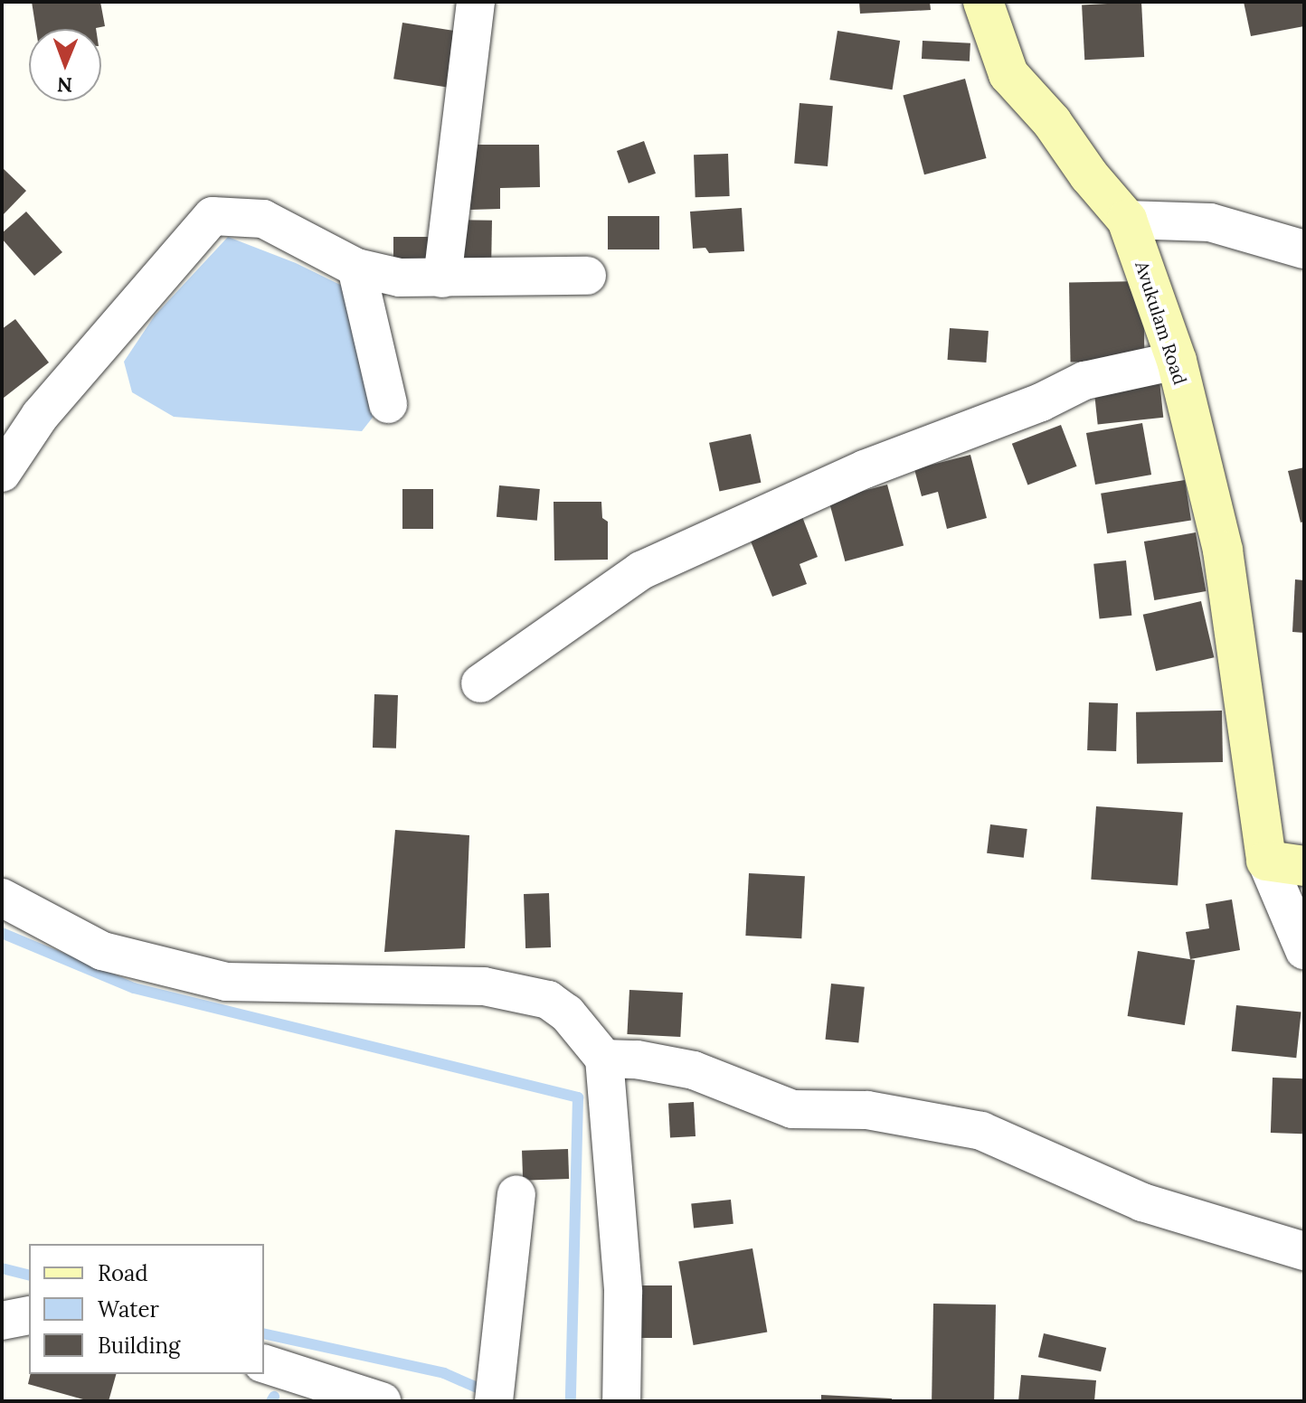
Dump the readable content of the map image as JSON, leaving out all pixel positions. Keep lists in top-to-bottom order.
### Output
{
  "streets": {
    "main road": ["Avukulam Road"]
  },
  "legend": ["Road", "Water", "Building"],
  "north": "bottom"
}
